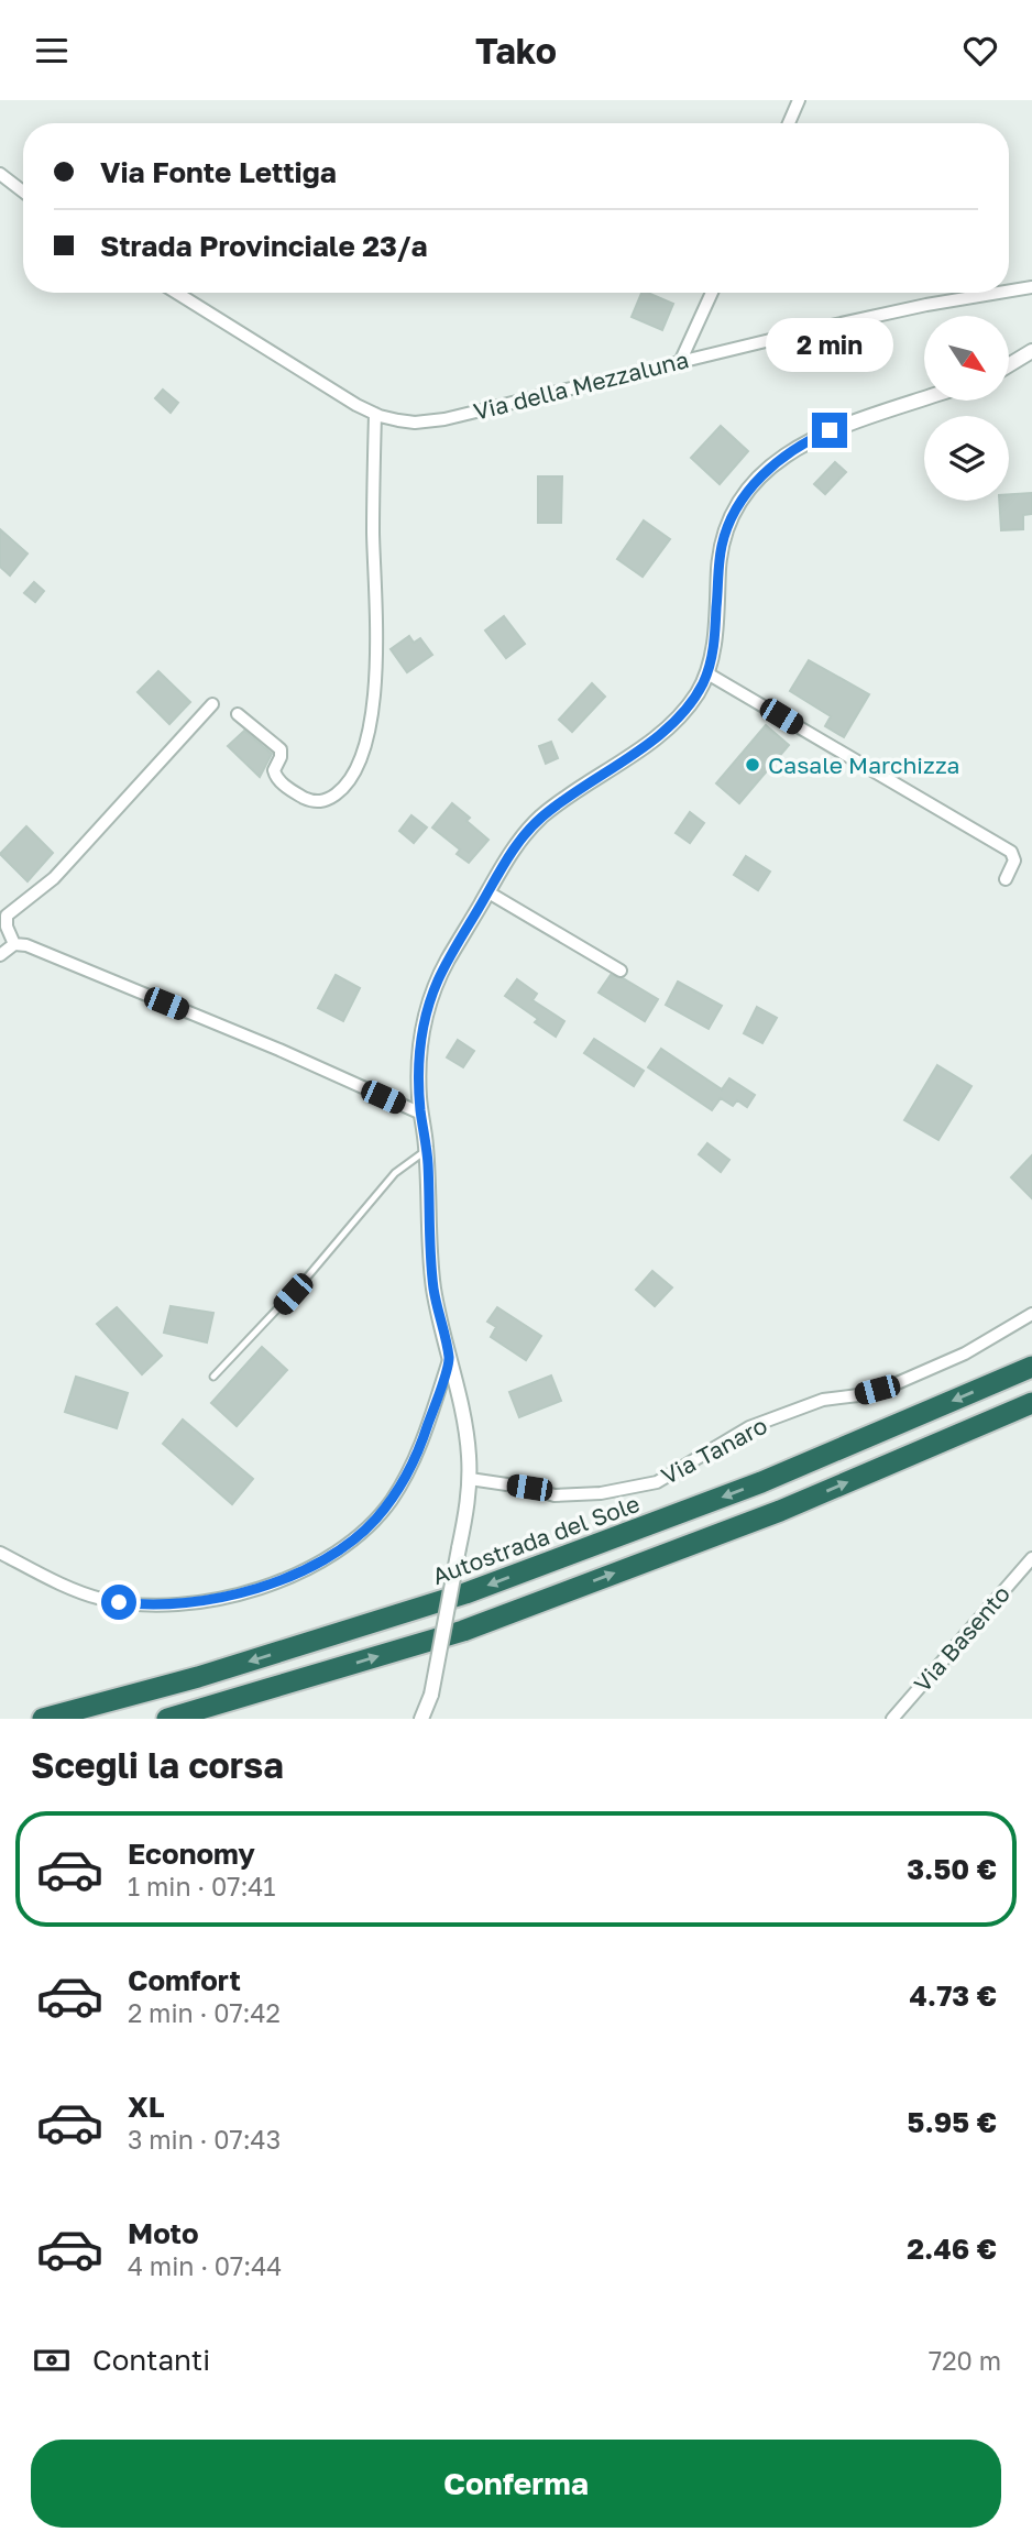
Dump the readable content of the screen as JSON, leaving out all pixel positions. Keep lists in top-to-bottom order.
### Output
{
  "streets": {
    "highway": ["Autostrada del Sole"],
    "street": ["Via della Mezzaluna", "Via Tanaro", "Via Basento"]
  },
  "places": ["Casale Marchizza"],
  "north": "bottom right",
  "page": {
    "header": "Tako",
    "banner": ["Via Fonte Lettiga", "Strada Provinciale 23/a"],
    "bubble": "2 min",
    "heading": "Scegli la corsa",
    "list": [
      {
        "name": "Economy",
        "note": "1 min · 07:41",
        "value": "3.50 €"
      },
      {
        "name": "Comfort",
        "note": "2 min · 07:42",
        "value": "4.73 €"
      },
      {
        "name": "XL",
        "note": "3 min · 07:43",
        "value": "5.95 €"
      },
      {
        "name": "Moto",
        "note": "4 min · 07:44",
        "value": "2.46 €"
      }
    ],
    "pay": ["Contanti", "720 m"],
    "buttons": "Conferma"
  }
}
